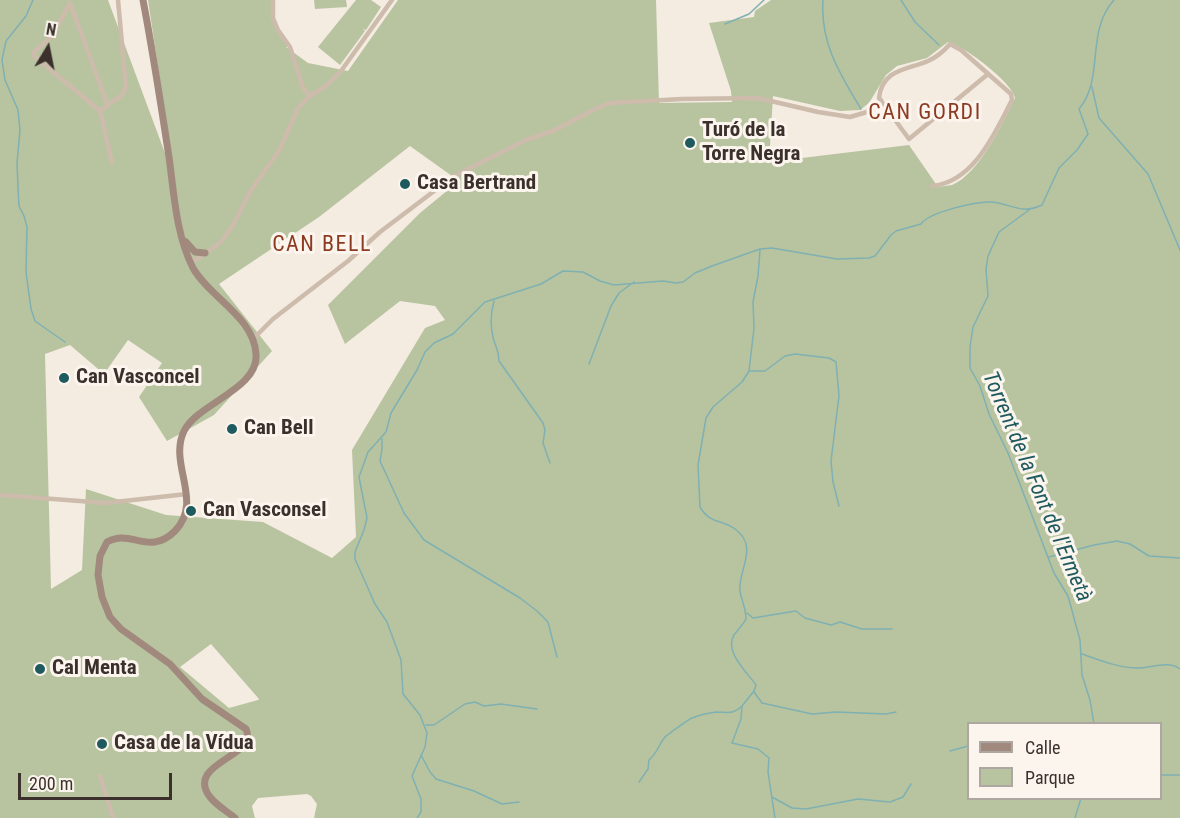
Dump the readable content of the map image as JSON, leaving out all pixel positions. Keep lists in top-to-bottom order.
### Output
{
  "districts": ["CAN GORDI", "CAN BELL"],
  "water": ["Torrent de la Font de l'Ermetà"],
  "places": [
    "Turó de la Torre Negra",
    "Casa Bertrand",
    "Can Vasconcel",
    "Can Bell",
    "Can Vasconsel",
    "Cal Menta",
    "Casa de la Vídua"
  ],
  "legend": ["Calle", "Parque"],
  "scale_bar": "200 m",
  "north": "top"
}
